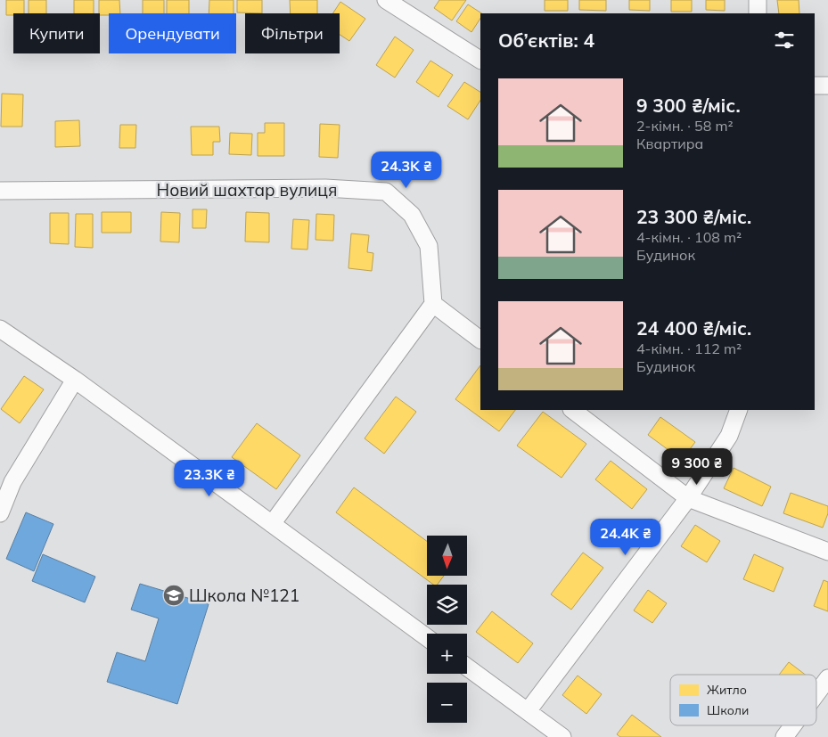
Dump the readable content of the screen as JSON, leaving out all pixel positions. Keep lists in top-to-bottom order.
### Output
{
  "streets": {
    "street": ["Новий шахтар вулиця"]
  },
  "places": {
    "school or university": ["Школа №121"]
  },
  "legend": ["Житло", "Школи"],
  "north": "bottom",
  "page": {
    "chip": ["Купити", "Орендувати", "Фільтри"],
    "heading": "Об’єктів: 4",
    "list": [
      {
        "name": "9 300 ₴/міс.",
        "note": "2-кімн. · 58 m² · Квартира"
      },
      {
        "name": "23 300 ₴/міс.",
        "note": "4-кімн. · 108 m² · Будинок"
      },
      {
        "name": "24 400 ₴/міс.",
        "note": "4-кімн. · 112 m² · Будинок"
      }
    ],
    "price": [
      "24.3K ₴",
      "9 300 ₴",
      "23.3K ₴",
      "24.4K ₴"
    ],
    "map_buttons": ["+", "−"]
  }
}
